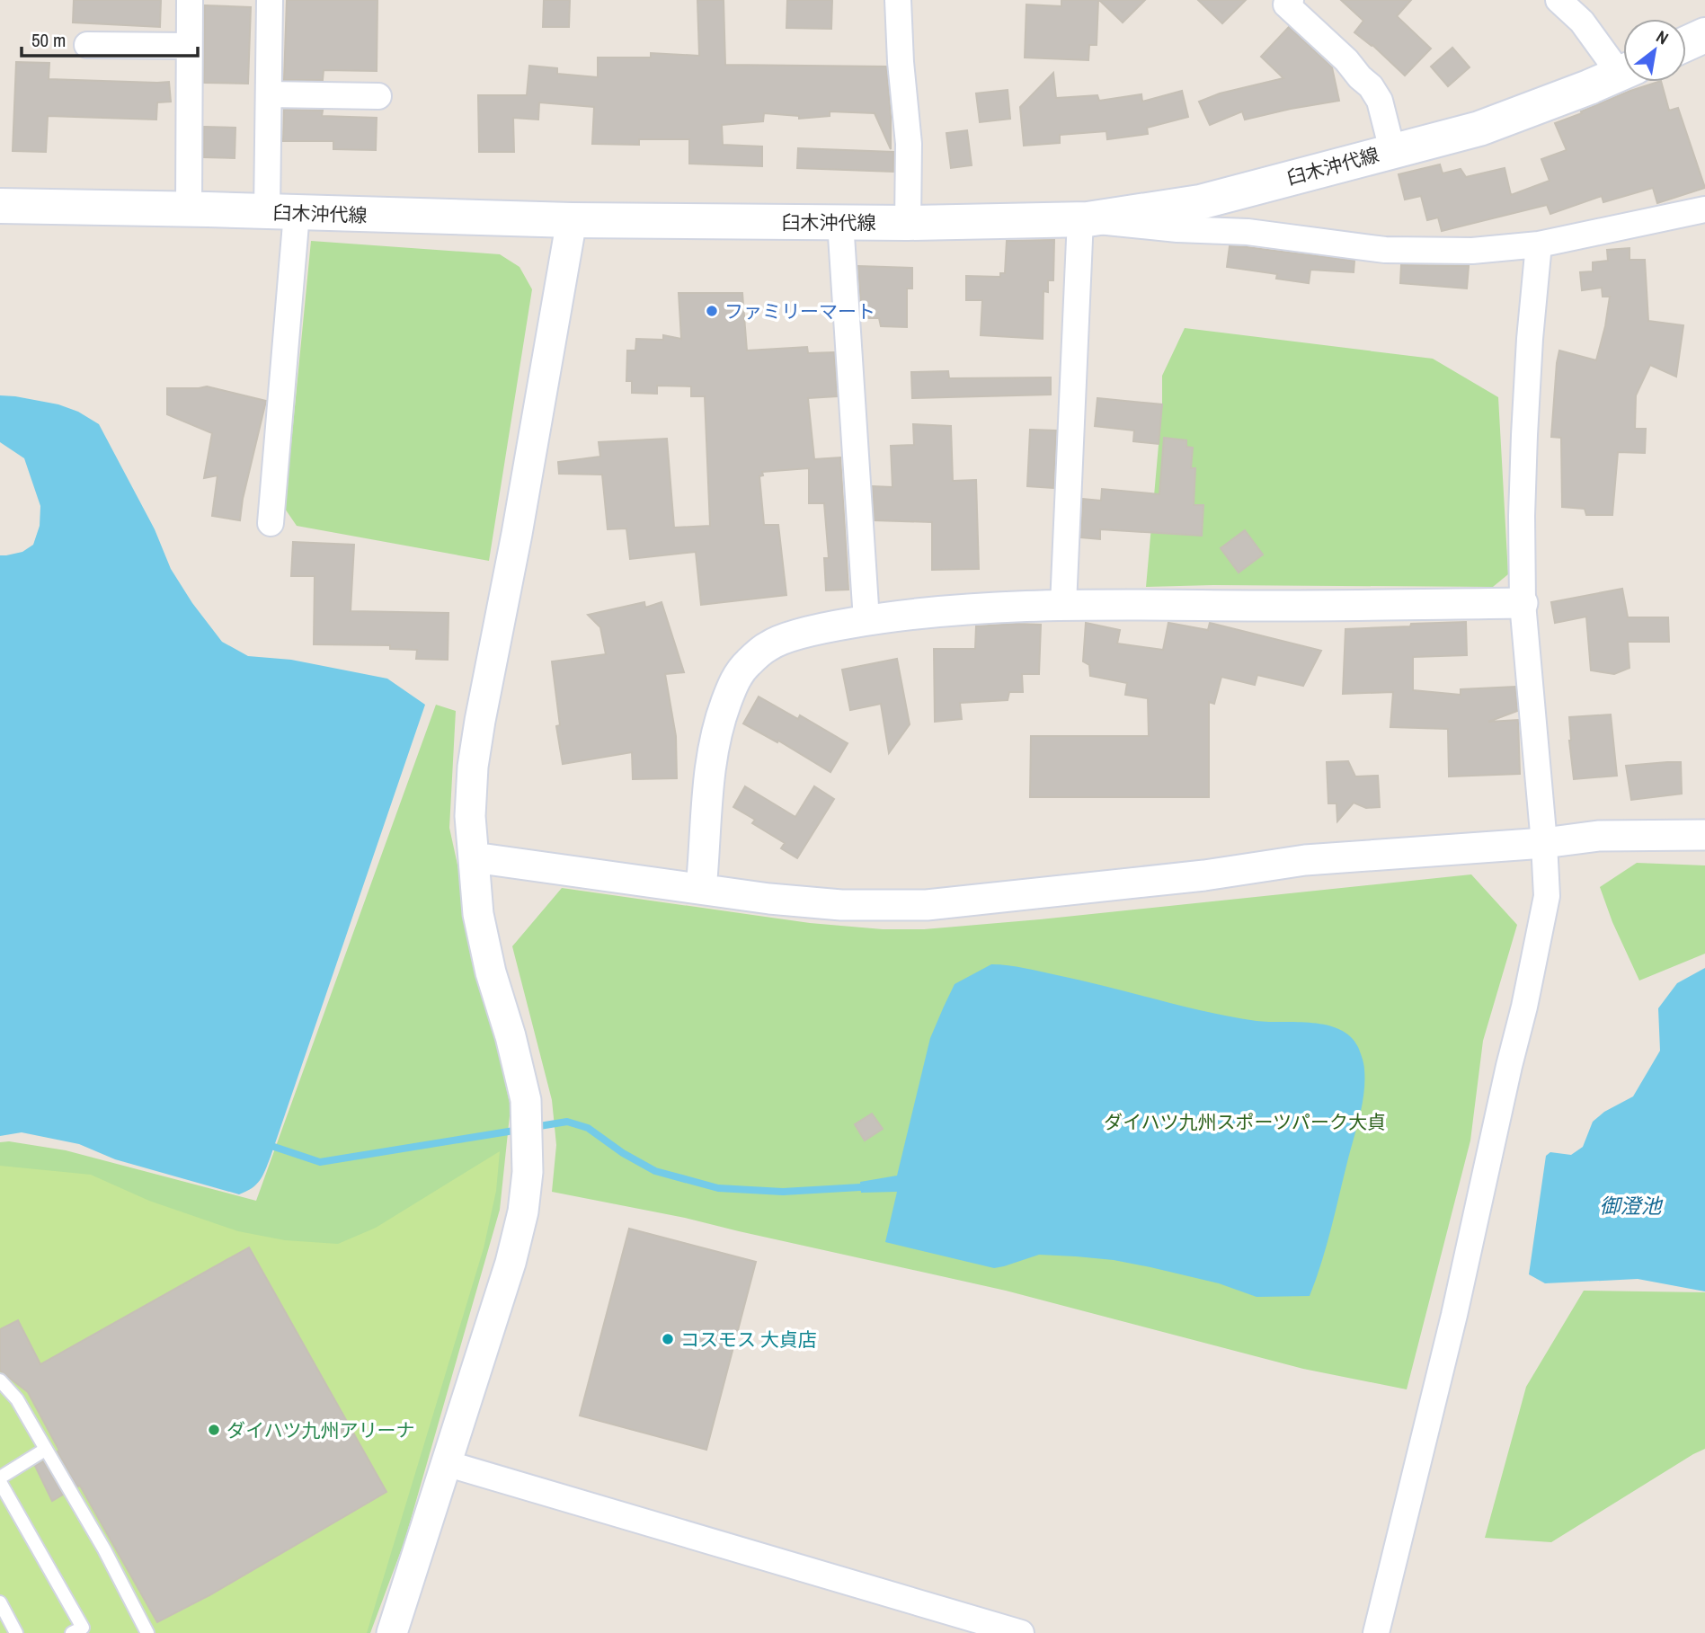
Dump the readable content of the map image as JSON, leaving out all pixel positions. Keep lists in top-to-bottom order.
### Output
{
  "streets": {
    "main road": ["臼木沖代線"]
  },
  "water": ["御澄池"],
  "parks": ["ダイハツ九州スポーツパーク大貞"],
  "places": ["ファミリーマート", "コスモス 大貞店", "ダイハツ九州アリーナ"],
  "scale_bar": "50 m",
  "north": "top right"
}
